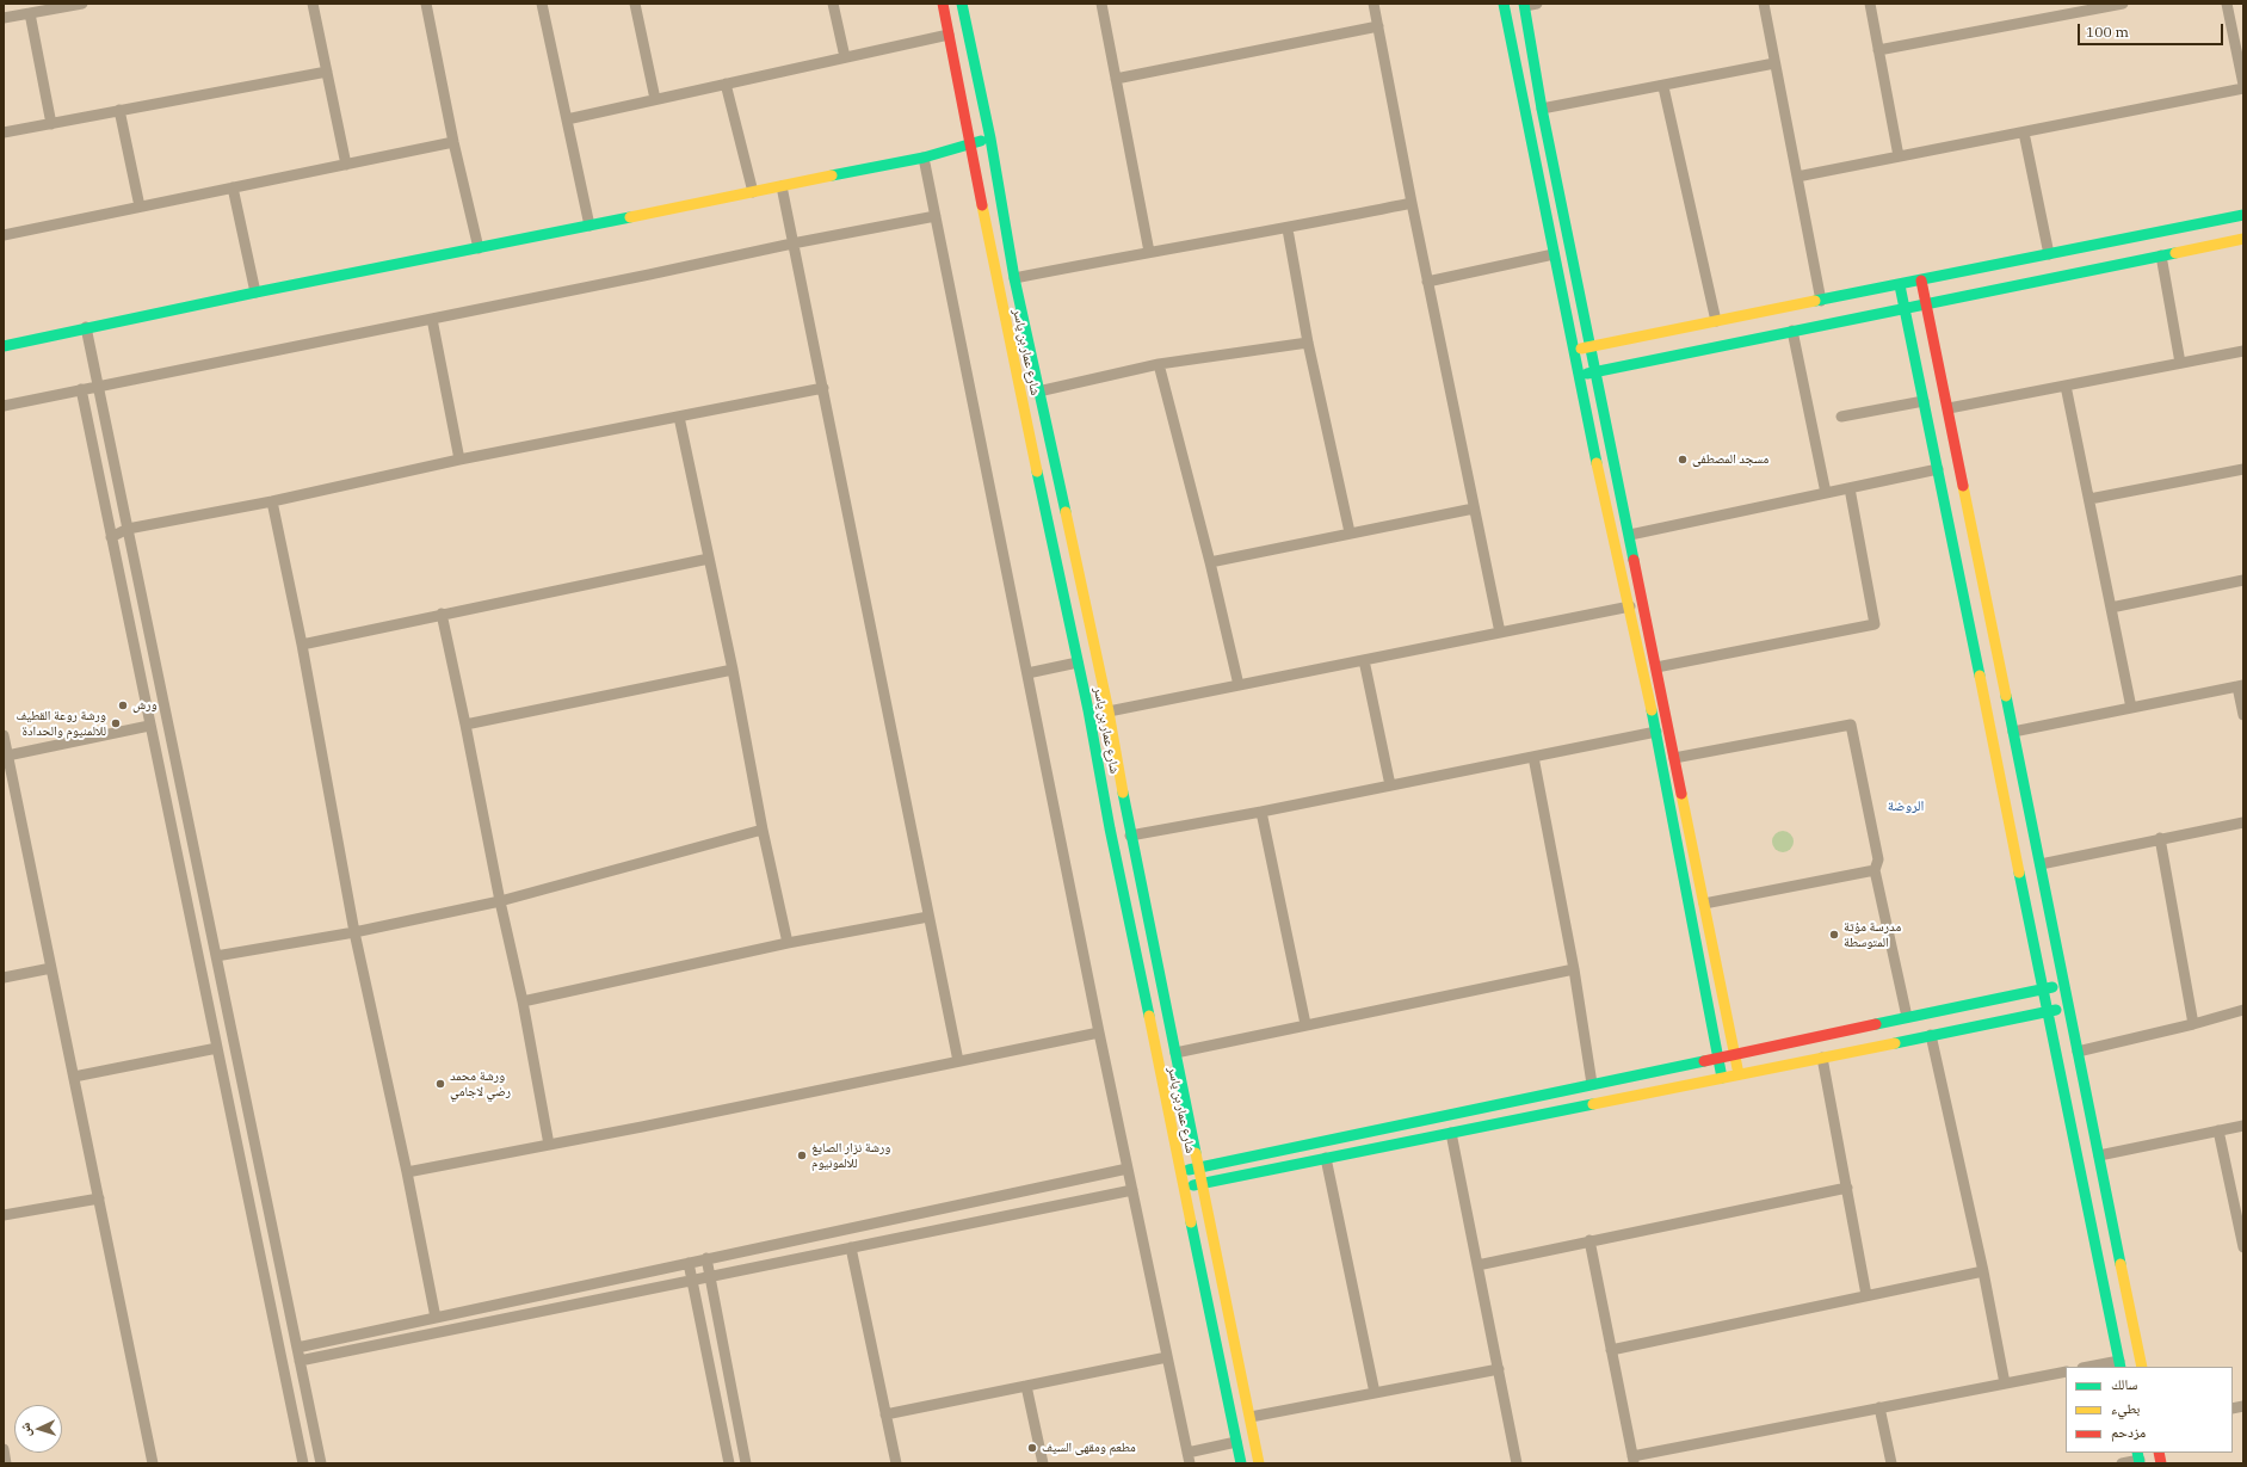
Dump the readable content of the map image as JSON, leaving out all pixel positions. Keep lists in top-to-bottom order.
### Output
{
  "streets": {
    "street": ["شارع عمار بن ياسر"]
  },
  "districts": ["الروضة"],
  "places": [
    "مسجد المصطفى",
    "ورش",
    "ورشة روعة القطيف للالمنيوم والحدادة",
    "مدرسة مؤتة المتوسطة",
    "ورشة محمد رضي لاجامي",
    "ورشة نزار الصايغ للالمونيوم",
    "مطعم ومقهى السيف"
  ],
  "legend": ["سالك", "بطيء", "مزدحم"],
  "scale_bar": "100 m",
  "north": "left"
}
